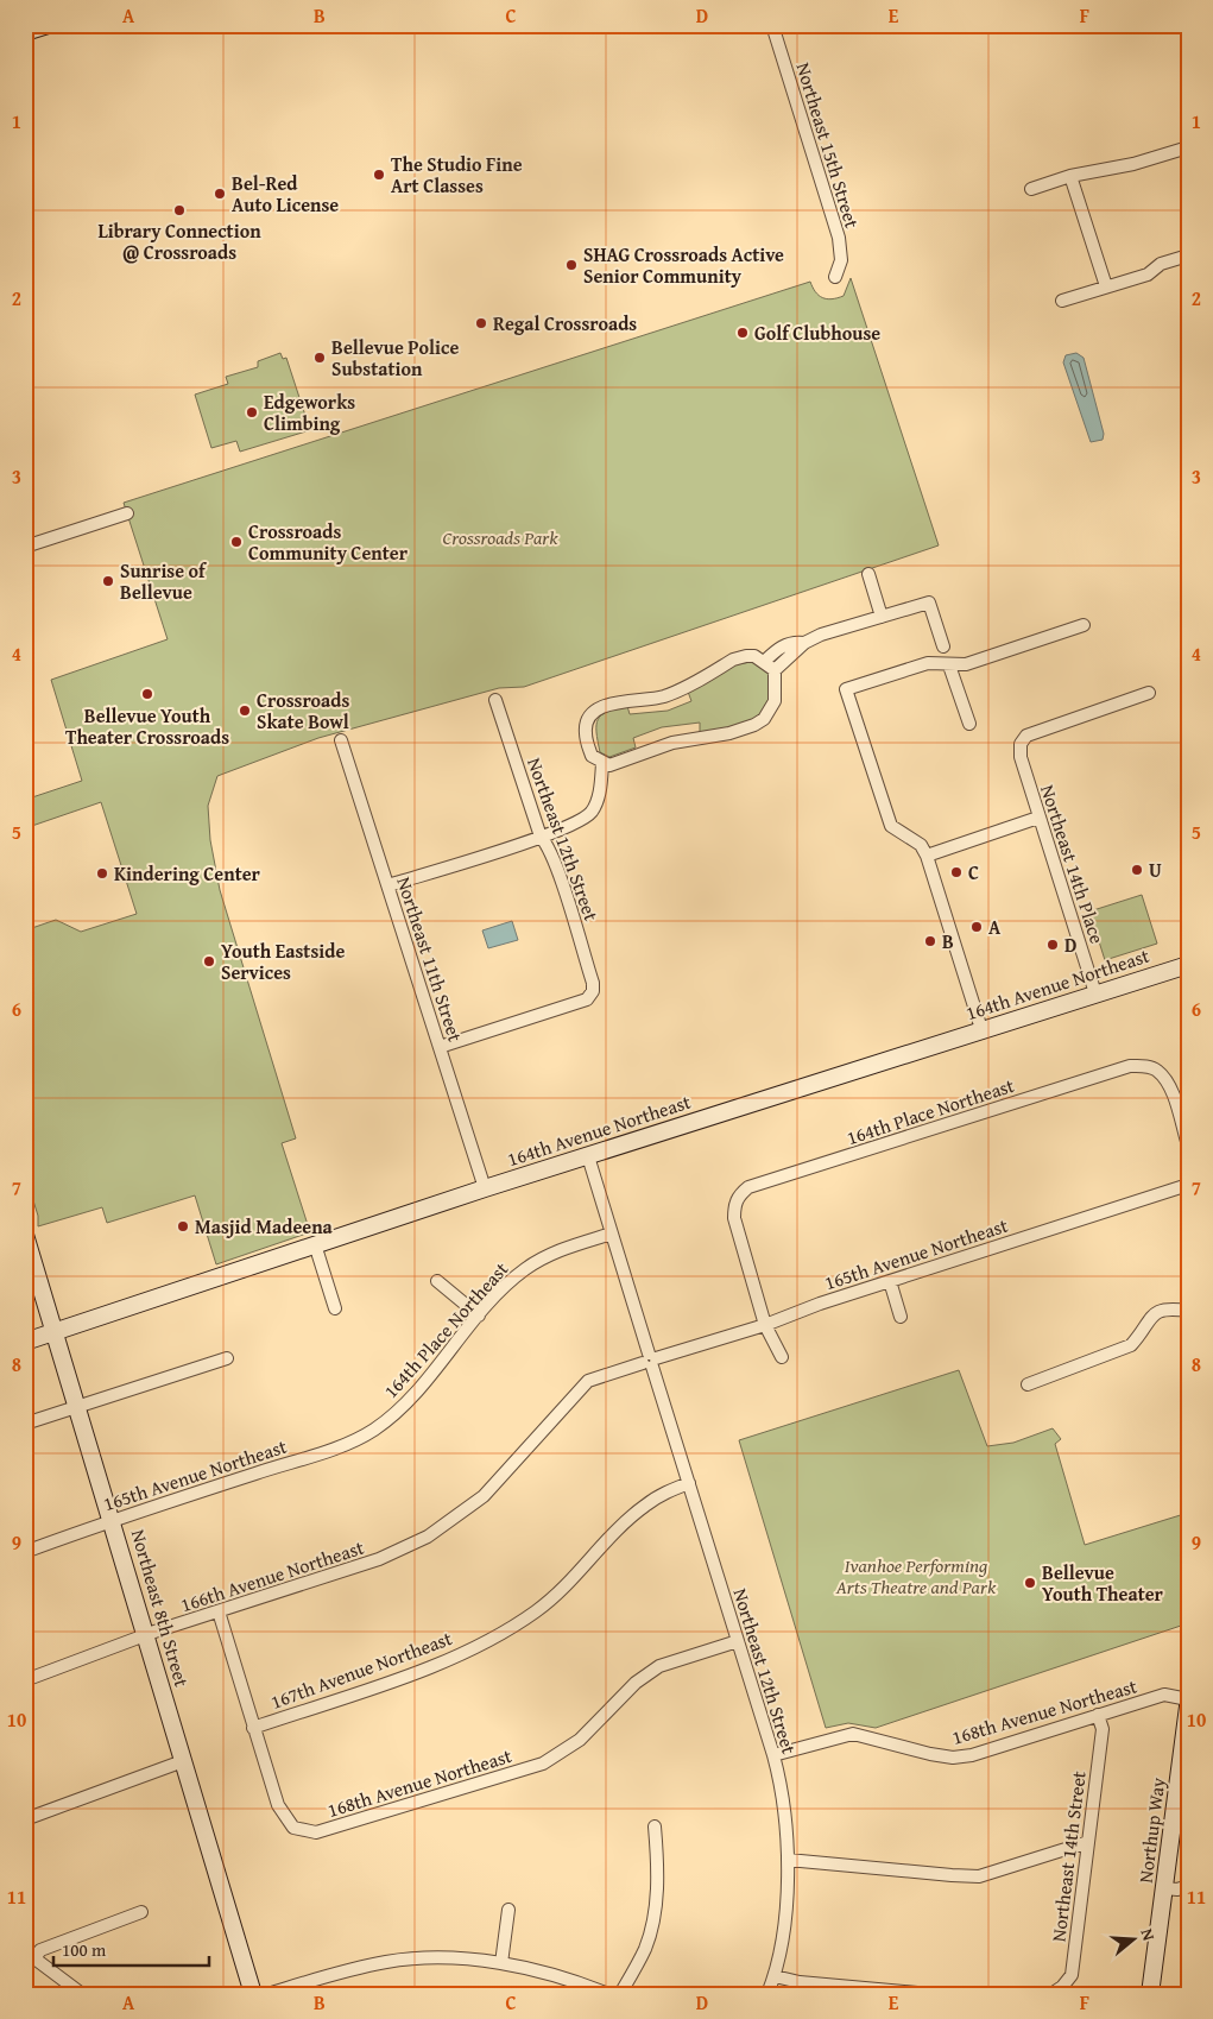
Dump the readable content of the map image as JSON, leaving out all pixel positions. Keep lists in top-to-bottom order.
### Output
{
  "streets": {
    "street": [
      "Northeast 15th Street",
      "Northeast 12th Street",
      "Northeast 14th Place",
      "Northeast 11th Street",
      "164th Avenue Northeast",
      "164th Place Northeast",
      "165th Avenue Northeast",
      "166th Avenue Northeast",
      "Northeast 8th Street",
      "167th Avenue Northeast",
      "168th Avenue Northeast",
      "Northup Way",
      "Northeast 14th Street"
    ]
  },
  "crossings": [
    ["Northeast 12th Street", "Northeast 11th Street"],
    ["Northeast 12th Street", "164th Avenue Northeast"],
    ["Northeast 12th Street", "164th Place Northeast"],
    ["Northeast 12th Street", "165th Avenue Northeast"],
    ["Northeast 12th Street", "166th Avenue Northeast"],
    ["Northeast 12th Street", "167th Avenue Northeast"],
    ["Northeast 12th Street", "168th Avenue Northeast"],
    ["Northeast 14th Place", "164th Avenue Northeast"],
    ["Northeast 11th Street", "164th Avenue Northeast"],
    ["164th Avenue Northeast", "Northeast 8th Street"],
    ["164th Place Northeast", "165th Avenue Northeast"],
    ["165th Avenue Northeast", "166th Avenue Northeast"],
    ["165th Avenue Northeast", "Northeast 8th Street"],
    ["166th Avenue Northeast", "Northeast 8th Street"],
    ["167th Avenue Northeast", "168th Avenue Northeast"],
    ["168th Avenue Northeast", "Northeast 14th Street"]
  ],
  "parks": ["Crossroads Park", "Ivanhoe Performing Arts Theatre and Park"],
  "places": [
    "The Studio Fine Art Classes",
    "Bel-Red Auto License",
    "Library Connection @ Crossroads",
    "SHAG Crossroads Active Senior Community",
    "Regal Crossroads",
    "Golf Clubhouse",
    "Bellevue Police Substation",
    "Edgeworks Climbing",
    "Crossroads Community Center",
    "Sunrise of Bellevue",
    "Bellevue Youth Theater Crossroads",
    "Crossroads Skate Bowl",
    "U",
    "C",
    "Kindering Center",
    "A",
    "B",
    "D",
    "Youth Eastside Services",
    "Masjid Madeena",
    "Bellevue Youth Theater"
  ],
  "scale_bar": "100 m",
  "north": "right",
  "grid": {
    "columns": [
      "A",
      "B",
      "C",
      "D",
      "E",
      "F"
    ],
    "rows": [
      "1",
      "2",
      "3",
      "4",
      "5",
      "6",
      "7",
      "8",
      "9",
      "10",
      "11"
    ]
  }
}
